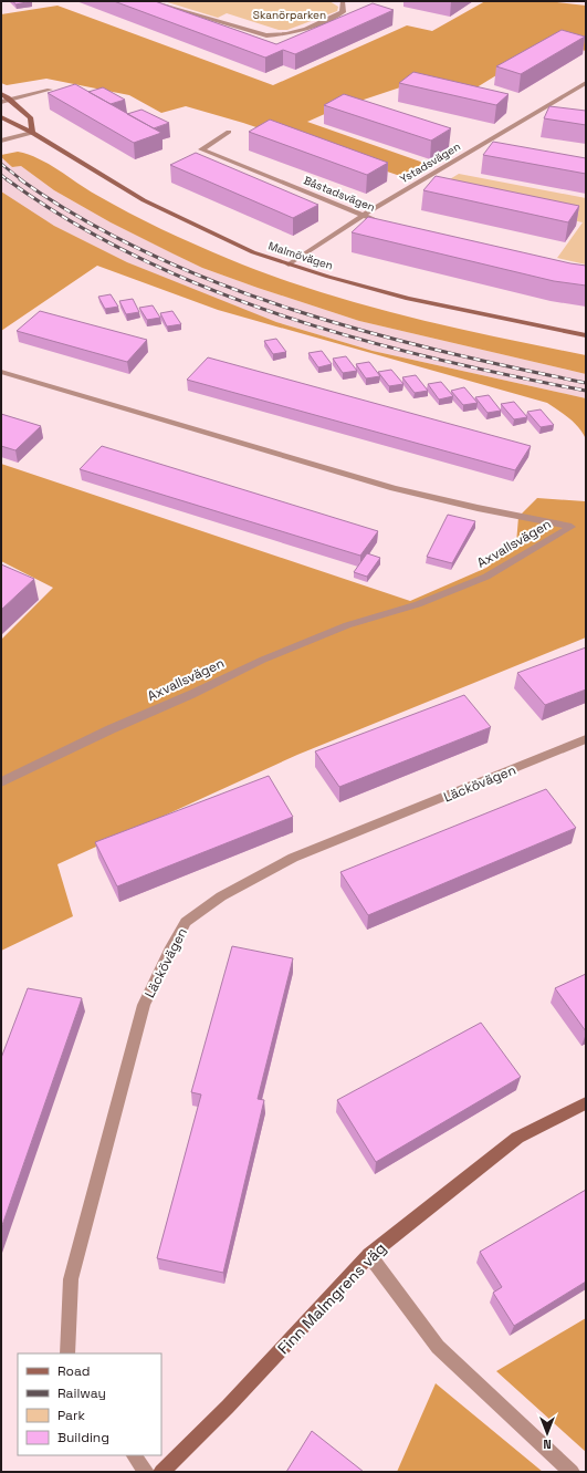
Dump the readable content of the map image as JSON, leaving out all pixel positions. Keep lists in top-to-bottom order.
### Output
{
  "streets": {
    "street": [
      "Ystadsvägen",
      "Båstadsvägen",
      "Malmövägen",
      "Axvallsvägen",
      "Läckövägen",
      "Finn Malmgrens väg"
    ]
  },
  "crossings": [
    ["Ystadsvägen", "Båstadsvägen"],
    ["Ystadsvägen", "Malmövägen"]
  ],
  "parks": ["Skanörparken"],
  "legend": [
    "Road",
    "Railway",
    "Park",
    "Building"
  ],
  "north": "bottom"
}
